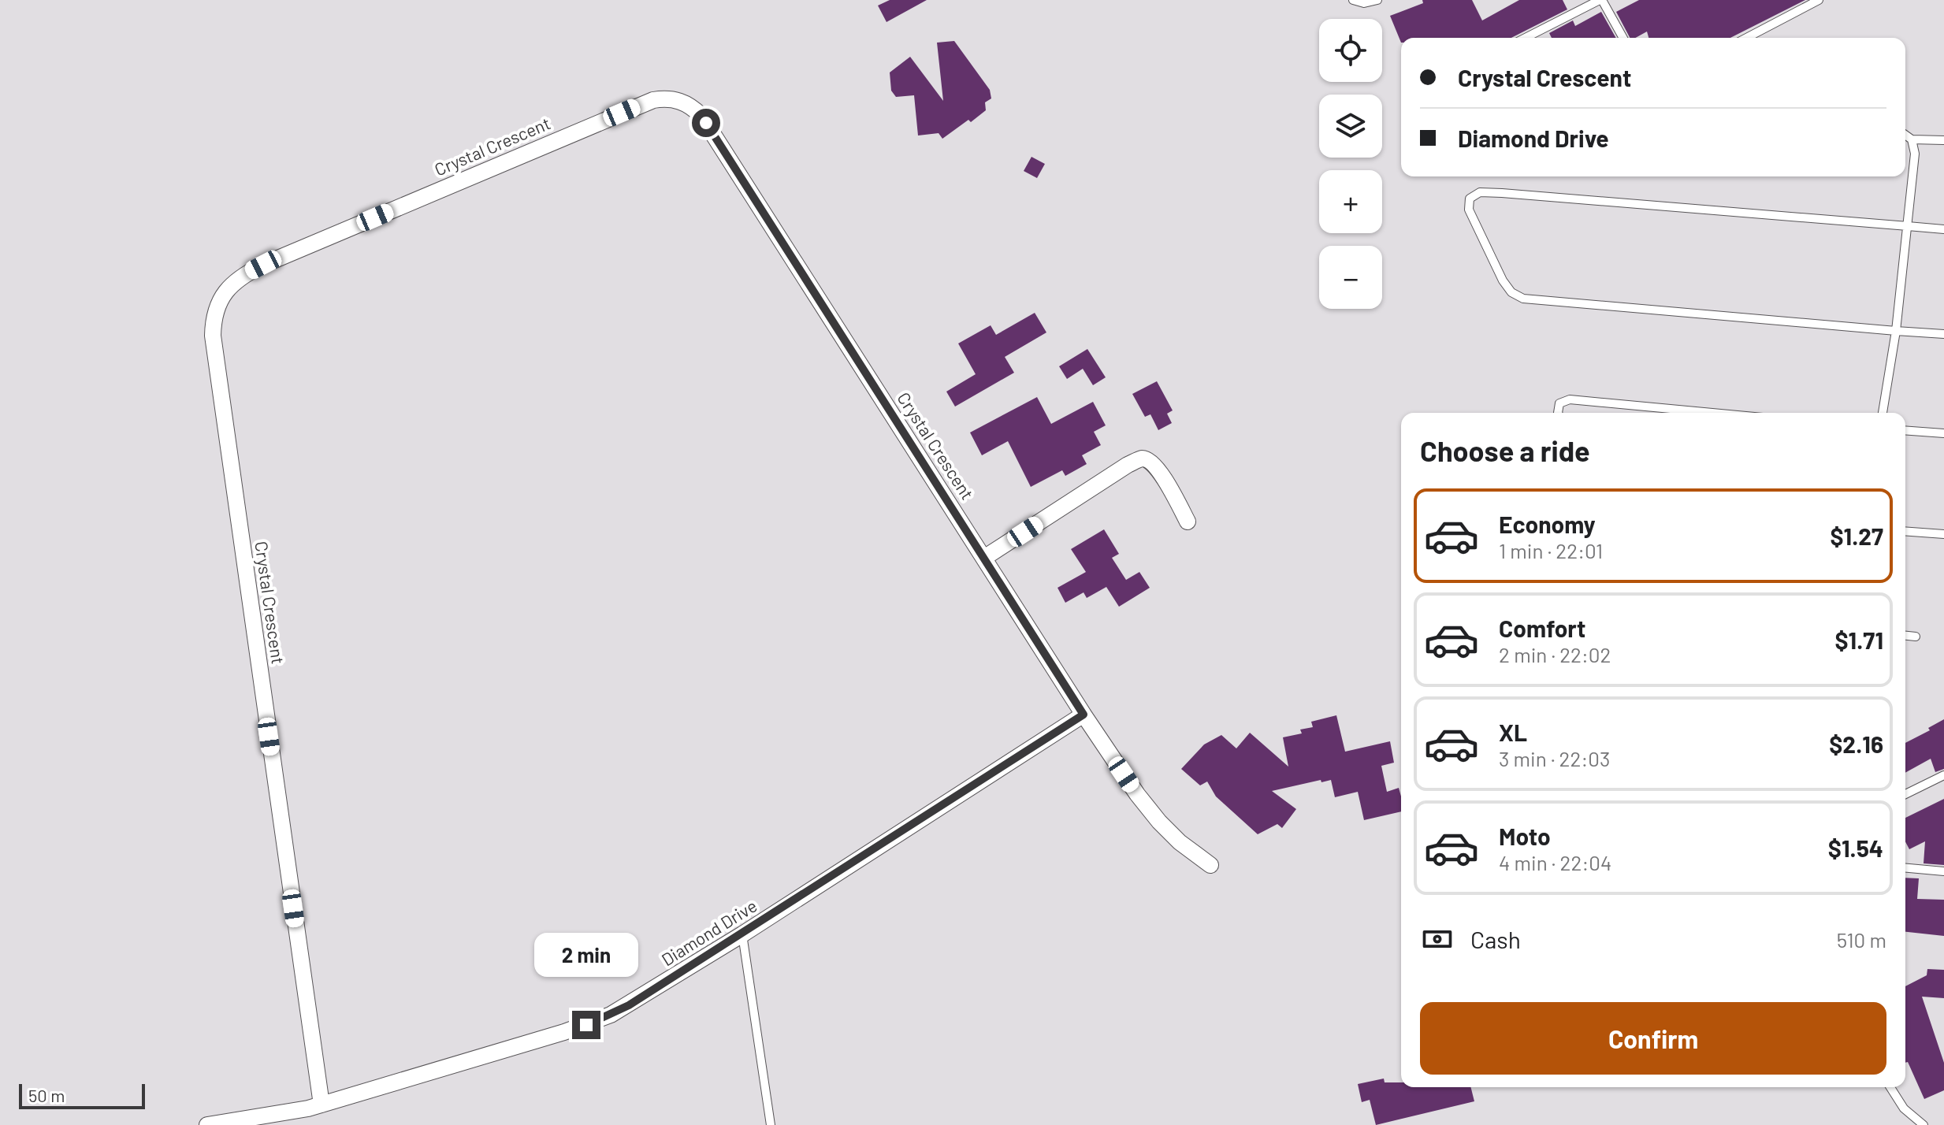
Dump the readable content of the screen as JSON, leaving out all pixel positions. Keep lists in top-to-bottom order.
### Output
{
  "streets": {
    "street": ["Crystal Crescent", "Diamond Drive"]
  },
  "crossings": [
    ["Crystal Crescent", "Diamond Drive"]
  ],
  "scale_bar": "50 m",
  "page": {
    "map_buttons": ["+", "−"],
    "banner": ["Crystal Crescent", "Diamond Drive"],
    "heading": "Choose a ride",
    "list": [
      {
        "name": "Economy",
        "note": "1 min · 22:01",
        "value": "$1.27"
      },
      {
        "name": "Comfort",
        "note": "2 min · 22:02",
        "value": "$1.71"
      },
      {
        "name": "XL",
        "note": "3 min · 22:03",
        "value": "$2.16"
      },
      {
        "name": "Moto",
        "note": "4 min · 22:04",
        "value": "$1.54"
      }
    ],
    "pay": ["Cash", "510 m"],
    "bubble": "2 min",
    "buttons": "Confirm",
    "scale": "50 m"
  }
}
